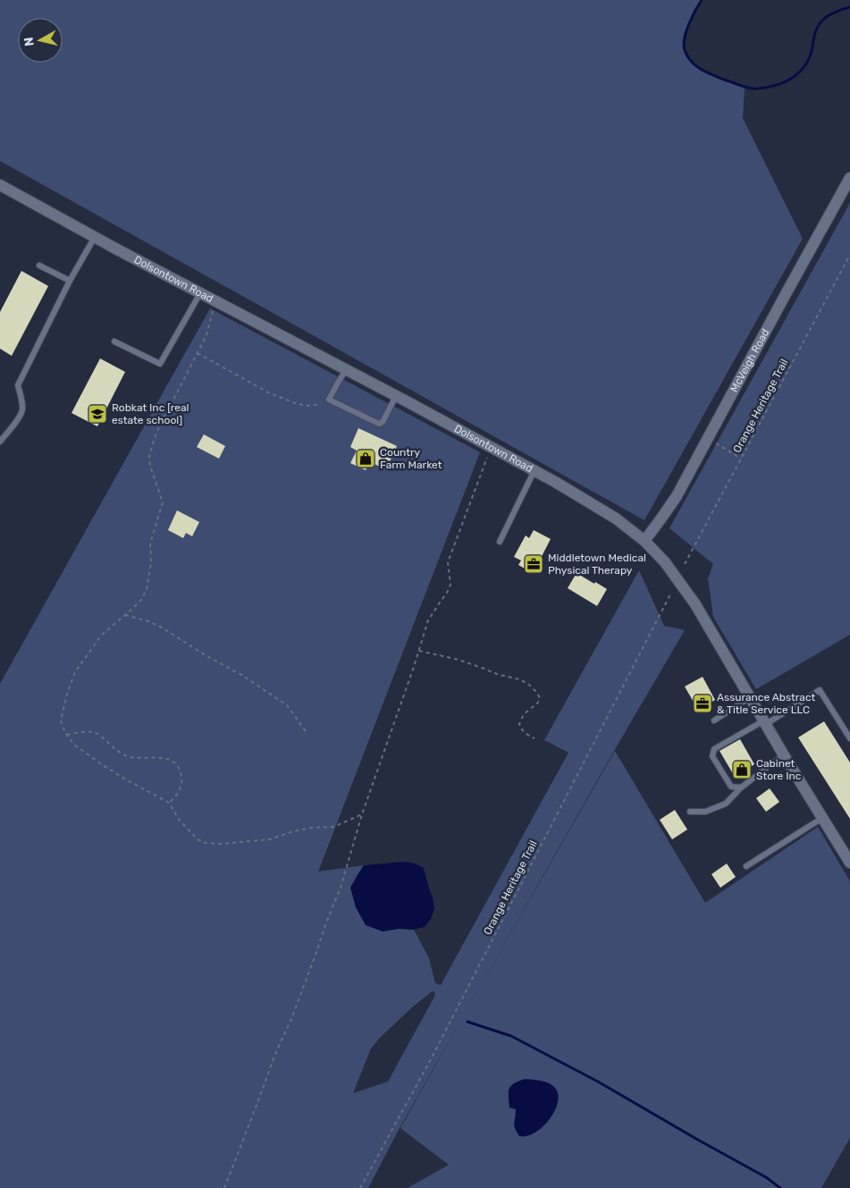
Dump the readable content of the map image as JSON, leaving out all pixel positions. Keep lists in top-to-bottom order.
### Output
{
  "streets": {
    "street": ["Dolsontown Road", "McVeigh Road"],
    "path": ["Orange Heritage Trail"]
  },
  "crossings": [
    ["Dolsontown Road", "McVeigh Road"]
  ],
  "places": {
    "school or university": ["Robkat Inc [real estate school]"],
    "shop": ["Country Farm Market", "Cabinet Store Inc"],
    "office": ["Middletown Medical Physical Therapy", "Assurance Abstract & Title Service LLC"]
  },
  "north": "left"
}
